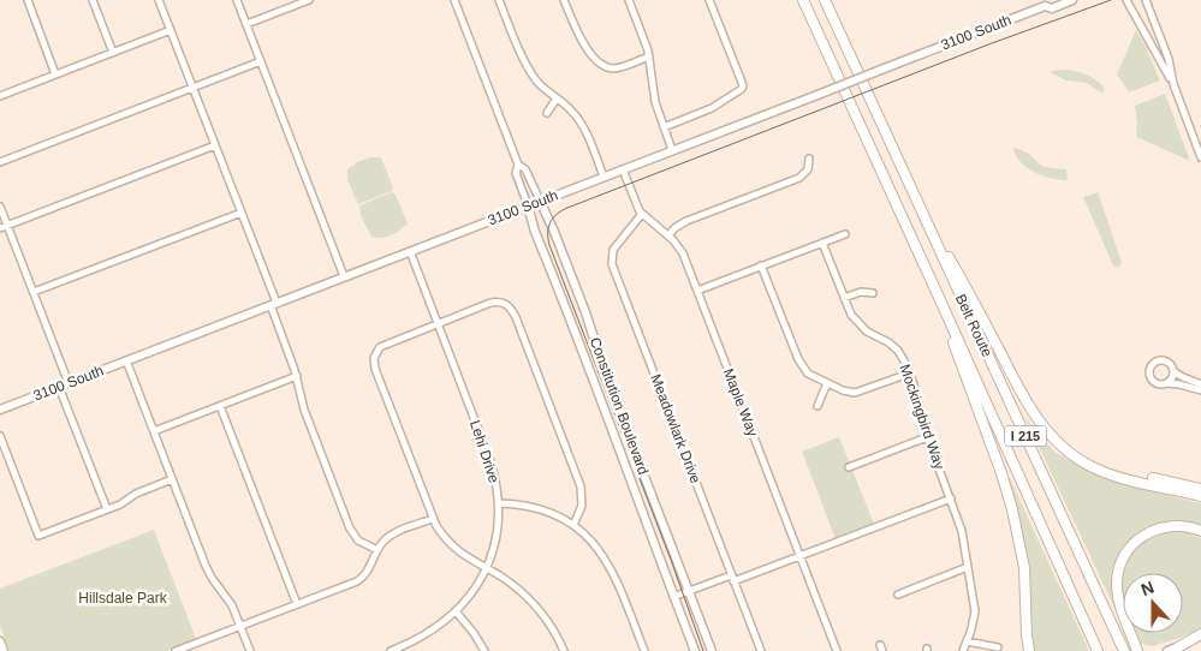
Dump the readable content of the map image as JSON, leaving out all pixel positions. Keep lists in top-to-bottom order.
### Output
{
  "streets": {
    "highway": ["Belt Route", "I 215"],
    "main road": ["3100 South", "Constitution Boulevard"],
    "street": [
      "Maple Way",
      "Mockingbird Way",
      "Meadowlark Drive",
      "Lehi Drive"
    ]
  },
  "crossings": [
    ["3100 South", "Maple Way"],
    ["3100 South", "Constitution Boulevard"],
    ["3100 South", "Lehi Drive"],
    ["Maple Way", "Meadowlark Drive"]
  ],
  "parks": ["Hillsdale Park"],
  "north": "top"
}
